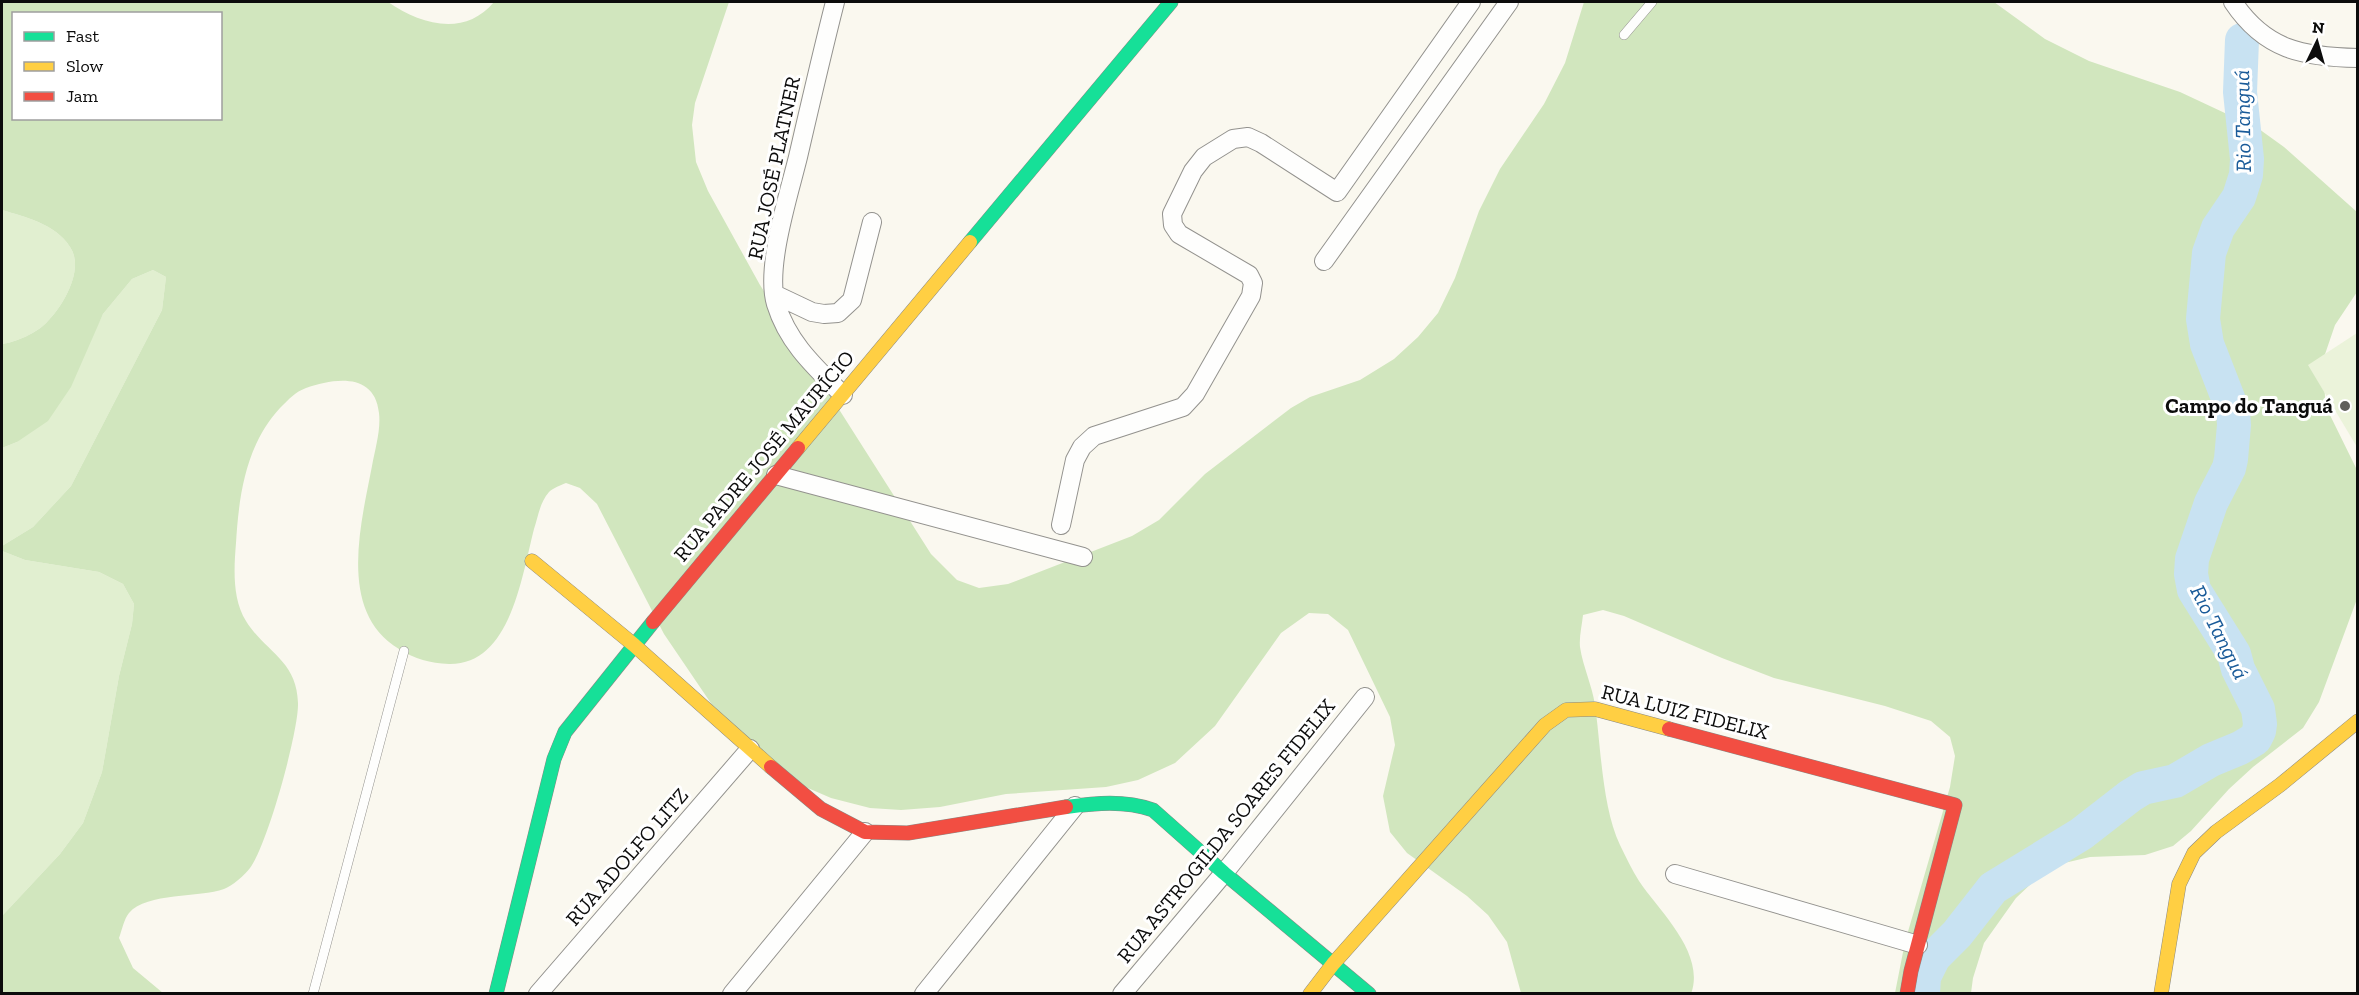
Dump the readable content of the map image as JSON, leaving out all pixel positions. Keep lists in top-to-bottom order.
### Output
{
  "streets": {
    "street": [
      "RUA JOSÉ PLATNER",
      "RUA PADRE JOSÉ MAURÍCIO",
      "RUA LUIZ FIDELIX",
      "RUA ASTROGILDA SOARES FIDELIX",
      "RUA ADOLFO LITZ"
    ]
  },
  "crossings": [
    ["RUA JOSÉ PLATNER", "RUA PADRE JOSÉ MAURÍCIO"]
  ],
  "water": ["Rio Tanguá"],
  "places": ["Campo do Tanguá"],
  "legend": ["Fast", "Slow", "Jam"],
  "north": "top"
}
